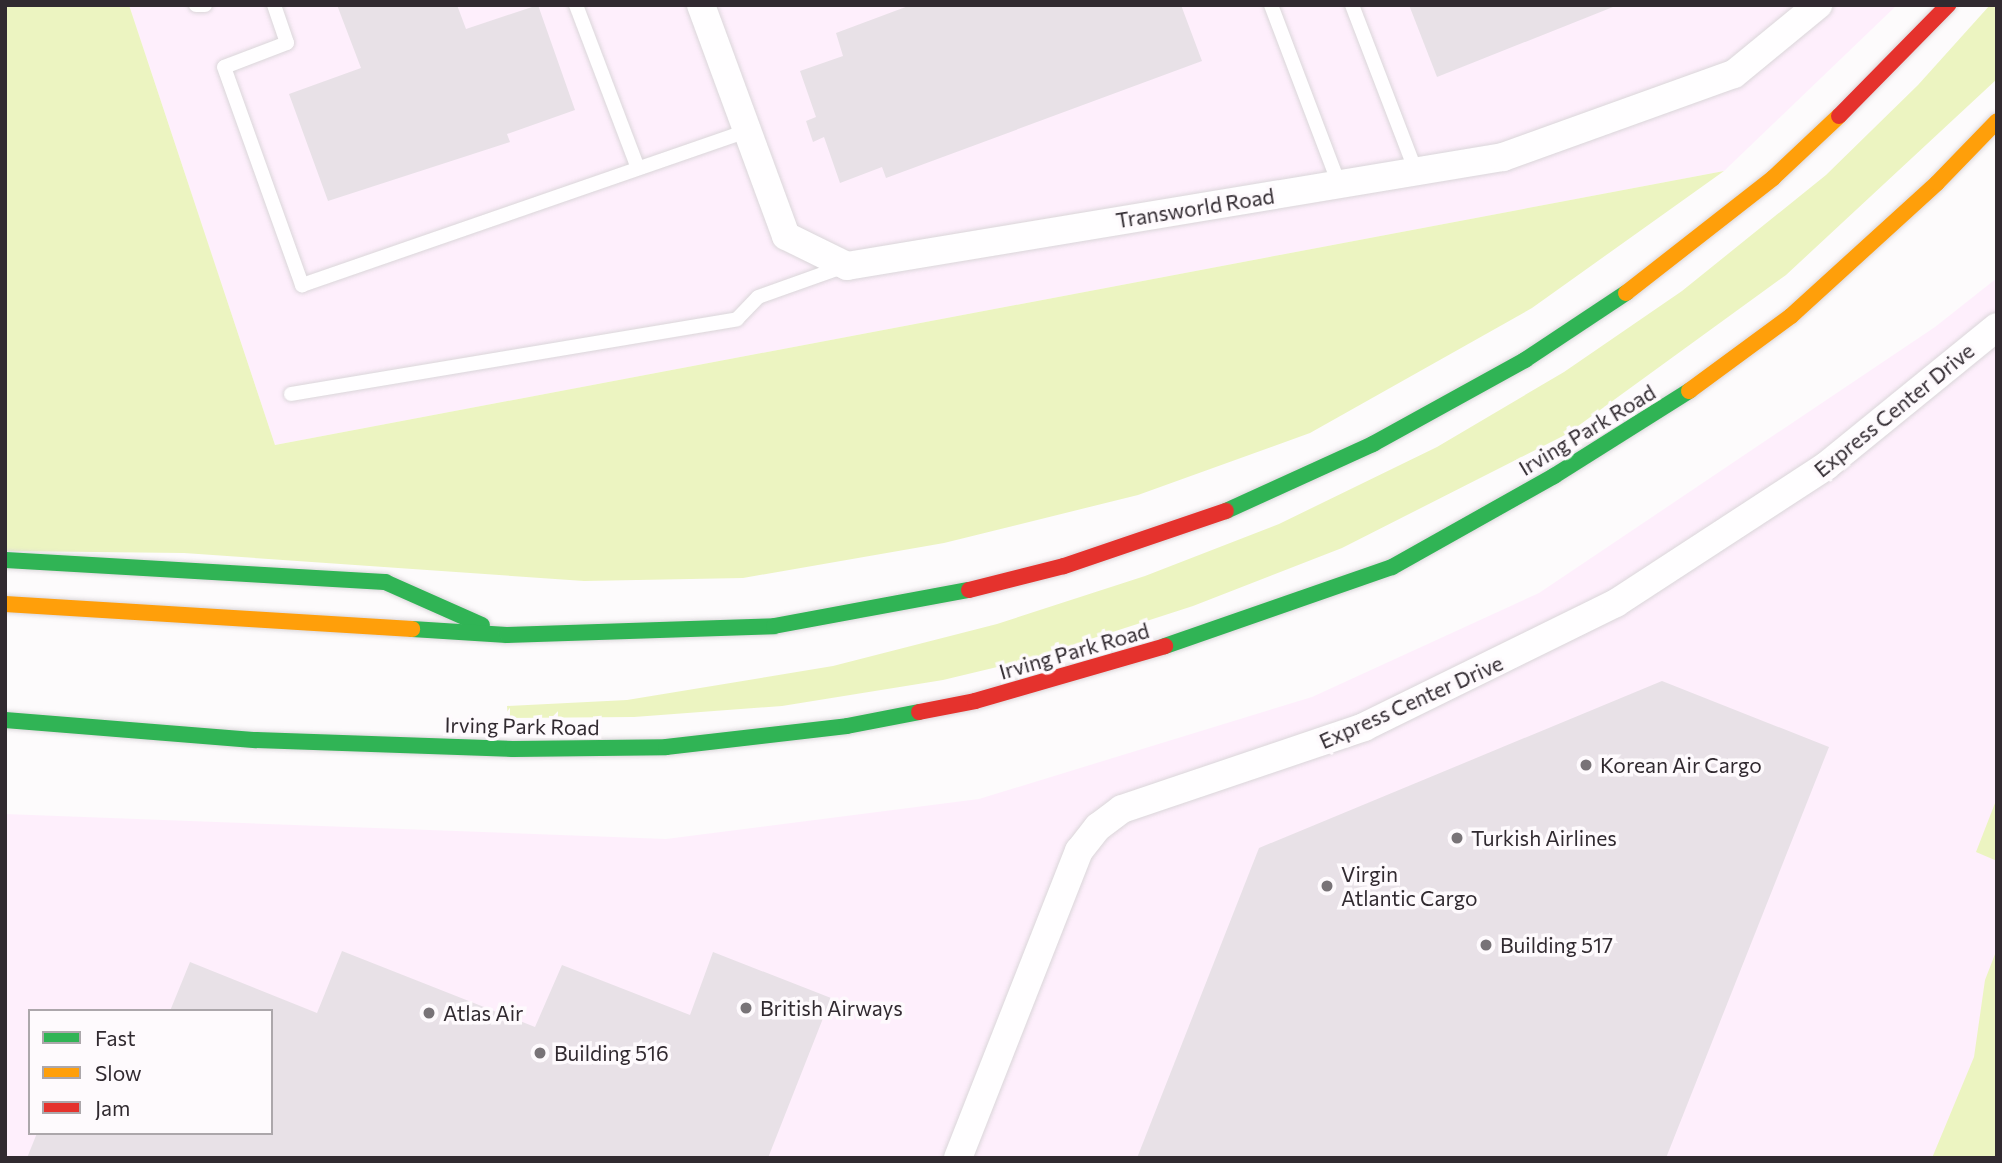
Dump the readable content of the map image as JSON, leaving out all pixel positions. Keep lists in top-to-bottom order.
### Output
{
  "streets": {
    "main road": ["Irving Park Road"],
    "street": ["Transworld Road", "Express Center Drive"]
  },
  "places": [
    "Korean Air Cargo",
    "Turkish Airlines",
    "Virgin Atlantic Cargo",
    "Building 517",
    "British Airways",
    "Atlas Air",
    "Building 516"
  ],
  "legend": ["Fast", "Slow", "Jam"]
}
